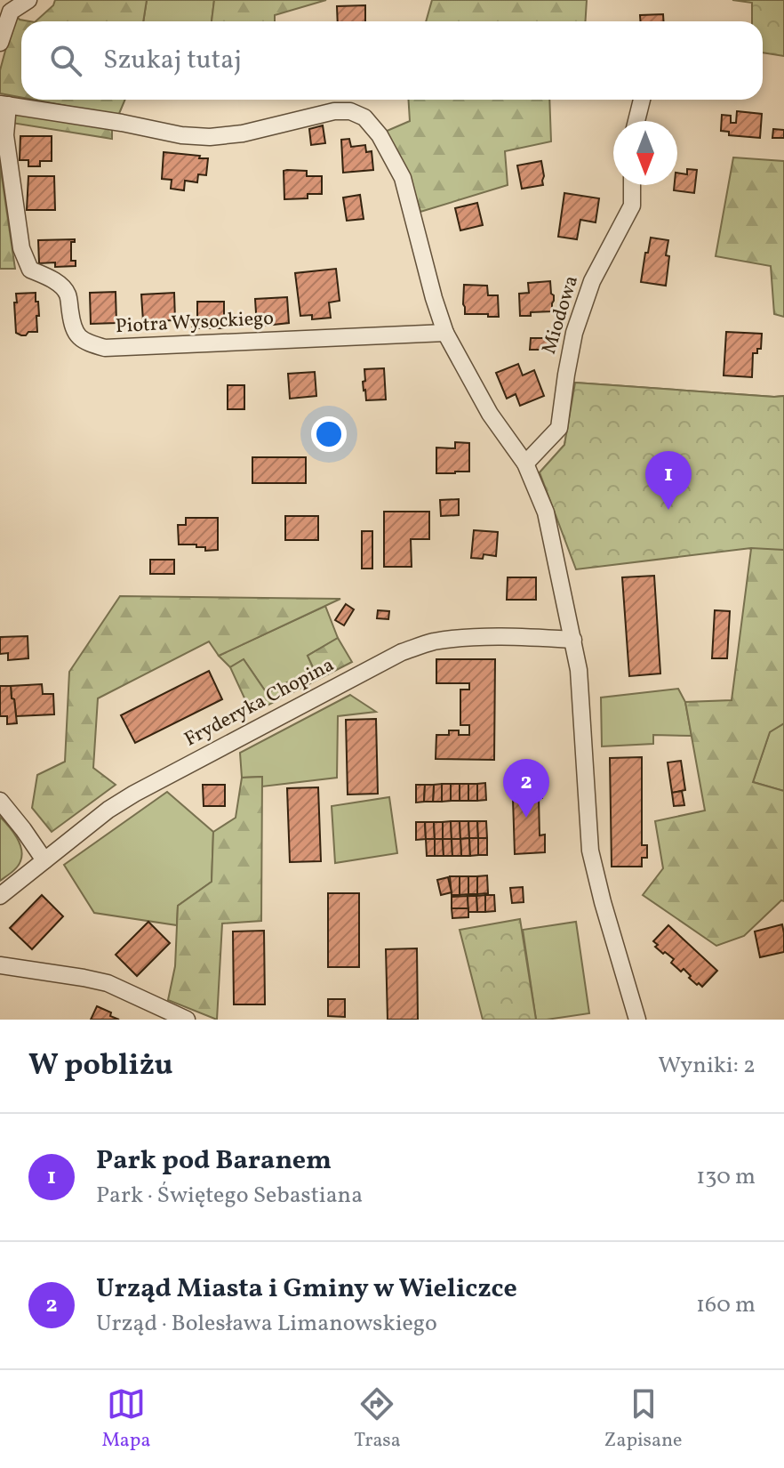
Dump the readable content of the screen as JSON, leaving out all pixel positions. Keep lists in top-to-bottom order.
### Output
{
  "streets": {
    "street": ["Miodowa", "Piotra Wysockiego", "Fryderyka Chopina"]
  },
  "north": "bottom",
  "page": {
    "search": "Szukaj tutaj",
    "pins": ["1", "2"],
    "heading": ["W pobliżu", "Wyniki: 2"],
    "list": [
      {
        "mark": "1",
        "name": "Park pod Baranem",
        "note": "Park · Świętego Sebastiana",
        "value": "130 m"
      },
      {
        "mark": "2",
        "name": "Urząd Miasta i Gminy w Wieliczce",
        "note": "Urząd · Bolesława Limanowskiego",
        "value": "160 m"
      }
    ],
    "nav": ["Mapa", "Trasa", "Zapisane"]
  }
}
